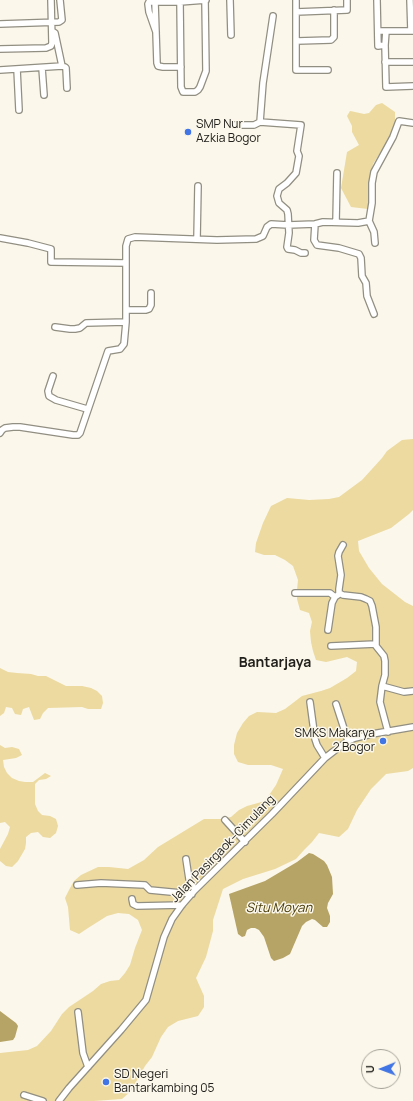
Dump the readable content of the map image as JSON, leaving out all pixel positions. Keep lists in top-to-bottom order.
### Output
{
  "streets": {
    "street": ["Jalan Pasirgaok–Cimulang"]
  },
  "districts": ["Bantarjaya"],
  "water": ["Situ Moyan"],
  "places": ["SMP Nur Azkia Bogor", "SMKS Makarya 2 Bogor", "SD Negeri Bantarkambing 05"],
  "north": "left"
}
